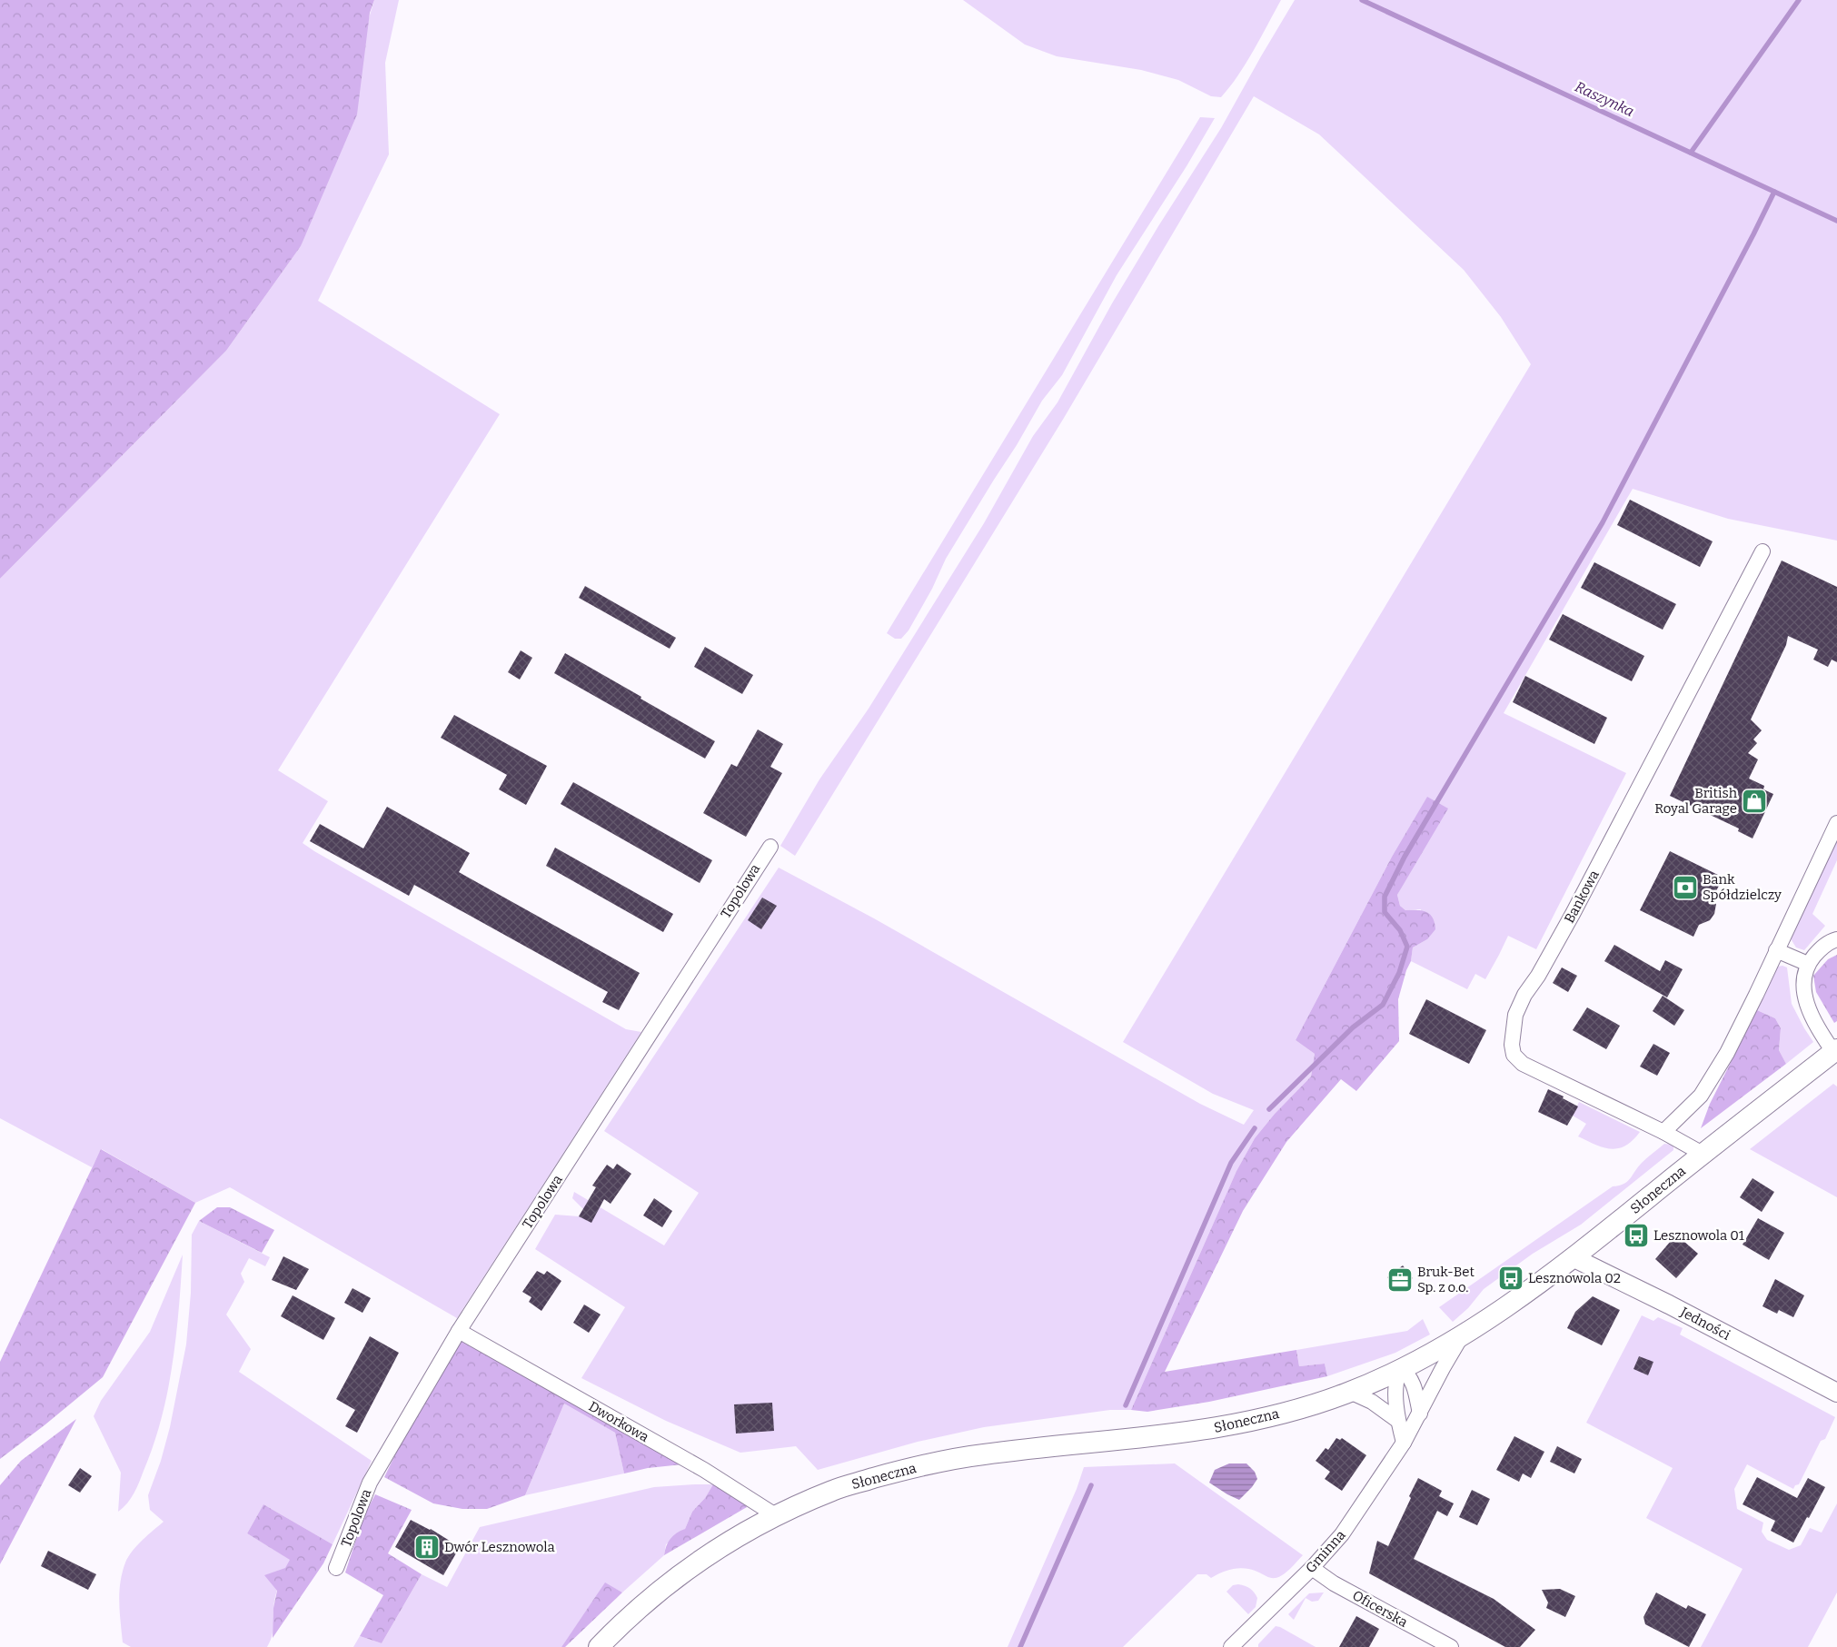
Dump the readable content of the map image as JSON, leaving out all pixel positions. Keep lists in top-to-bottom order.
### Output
{
  "streets": {
    "main road": ["Słoneczna"],
    "street": [
      "Topolowa",
      "Bankowa",
      "Jedności",
      "Dworkowa",
      "Gminna",
      "Oficerska"
    ]
  },
  "crossings": [
    ["Topolowa", "Dworkowa"],
    ["Bankowa", "Słoneczna"],
    ["Słoneczna", "Jedności"],
    ["Słoneczna", "Dworkowa"],
    ["Słoneczna", "Gminna"],
    ["Gminna", "Oficerska"]
  ],
  "water": ["Raszynka"],
  "places": {
    "shop": ["British Royal Garage"],
    "bank": ["Bank Spółdzielczy"],
    "bus stop": ["Lesznowola 01", "Lesznowola 02"],
    "office": ["Bruk-Bet Sp. z o.o."],
    "building": ["Dwór Lesznowola"]
  }
}
